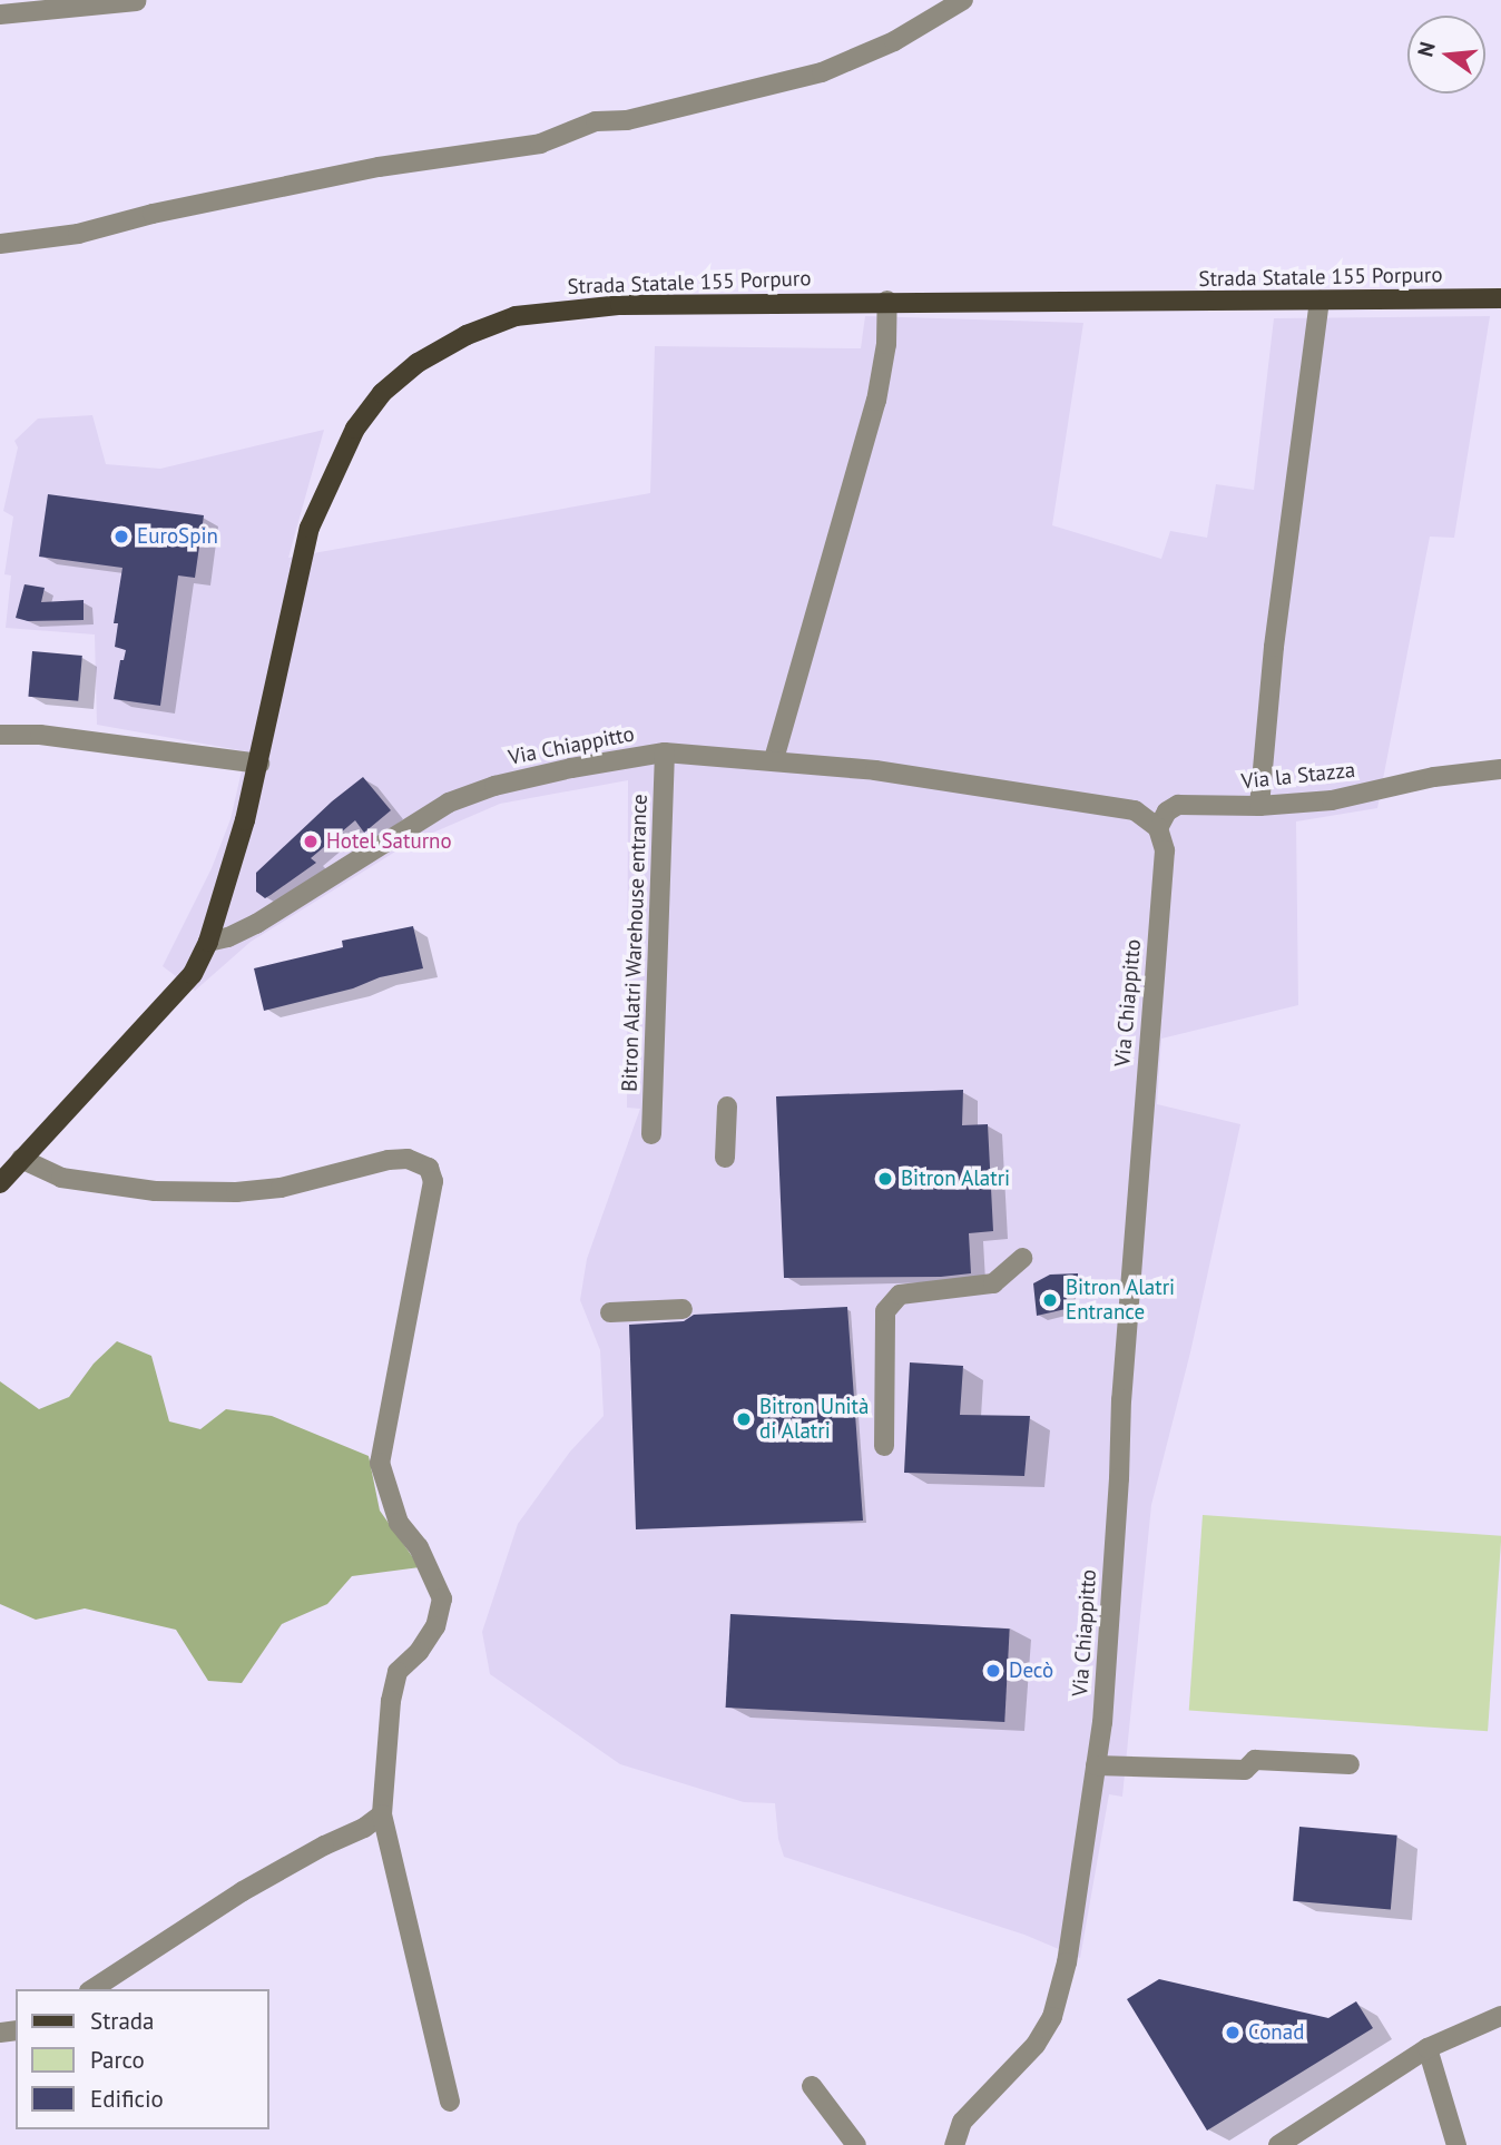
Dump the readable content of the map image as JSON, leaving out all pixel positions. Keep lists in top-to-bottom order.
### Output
{
  "streets": {
    "main road": ["Strada Statale 155 Porpuro"],
    "street": ["Via Chiappitto", "Via la Stazza", "Bitron Alatri Warehouse entrance"]
  },
  "crossings": [
    ["Strada Statale 155 Porpuro", "Via Chiappitto"],
    ["Via Chiappitto", "Via la Stazza"],
    ["Via Chiappitto", "Bitron Alatri Warehouse entrance"]
  ],
  "places": [
    "EuroSpin",
    "Hotel Saturno",
    "Bitron Alatri",
    "Bitron Alatri Entrance",
    "Bitron Unità di Alatri",
    "Decò",
    "Conad"
  ],
  "legend": ["Strada", "Parco", "Edificio"],
  "north": "left"
}
